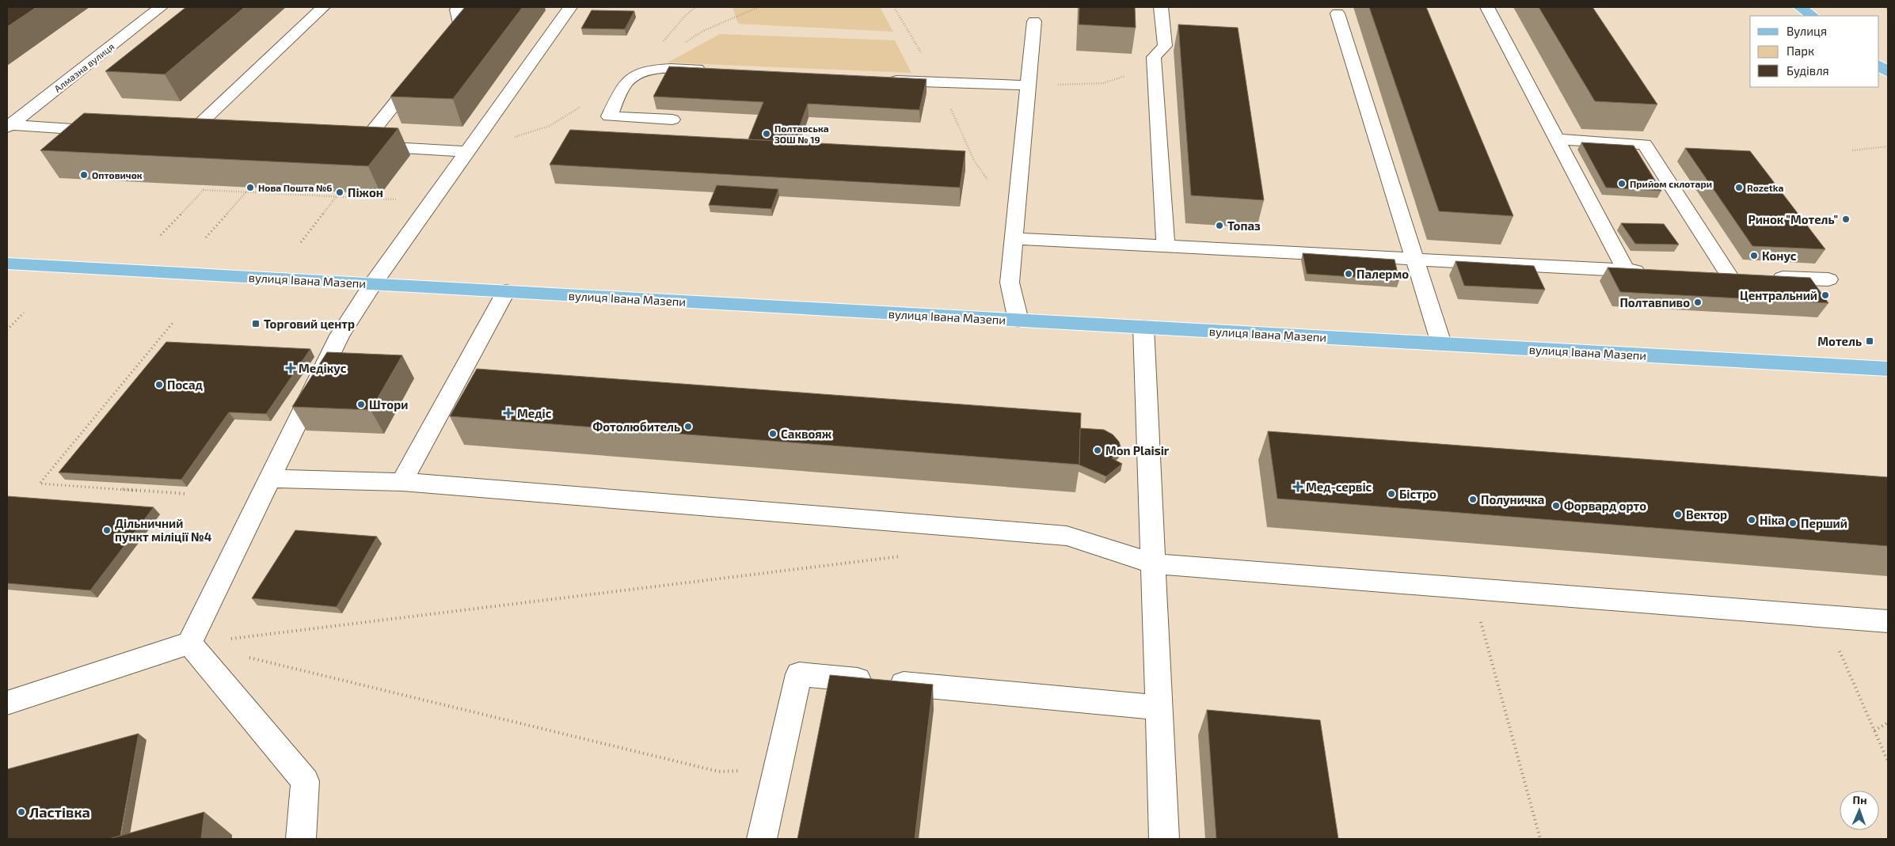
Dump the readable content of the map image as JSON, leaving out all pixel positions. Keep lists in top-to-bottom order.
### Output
{
  "streets": {
    "main road": ["вулиця Івана Мазепи"],
    "street": ["Алмазна вулиця"]
  },
  "places": {
    "other": [
      "Полтавська ЗОШ № 19",
      "Оптовичок",
      "Прийом склотари",
      "Нова Пошта №6",
      "Rozetka",
      "Піжон",
      "Ринок \"Мотель\"",
      "Топаз",
      "Конус",
      "Палермо",
      "Центральний",
      "Полтавпиво",
      "Посад",
      "Штори",
      "Фотолюбитель",
      "Саквояж",
      "Mon Plaisir",
      "Бістро",
      "Полуничка",
      "Форвард орто",
      "Вектор",
      "Ніка",
      "Перший",
      "Дільничний пункт міліції №4",
      "Ластівка"
    ],
    "transit": ["Торговий центр", "Мотель"],
    "health": ["Медікус", "Медіс", "Мед-сервіс"]
  },
  "legend": ["Вулиця", "Парк", "Будівля"],
  "north": "top"
}
